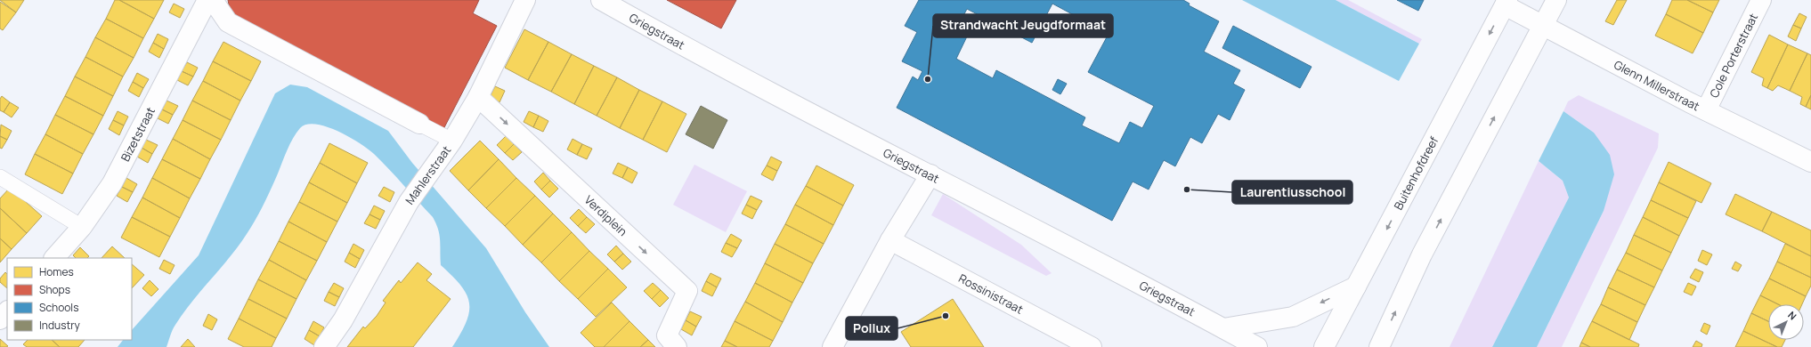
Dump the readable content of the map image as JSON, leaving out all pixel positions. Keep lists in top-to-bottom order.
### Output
{
  "streets": {
    "street": [
      "Griegstraat",
      "Cole Porterstraat",
      "Glenn Millerstraat",
      "Bizetstraat",
      "Buitenhofdreef",
      "Mahlerstraat",
      "Verdiplein",
      "Rossinistraat"
    ]
  },
  "crossings": [
    ["Cole Porterstraat", "Glenn Millerstraat"],
    ["Glenn Millerstraat", "Buitenhofdreef"],
    ["Mahlerstraat", "Verdiplein"]
  ],
  "one_way": ["Verdiplein"],
  "places": ["Strandwacht Jeugdformaat", "Laurentiusschool", "Pollux"],
  "legend": [
    "Homes",
    "Shops",
    "Schools",
    "Industry"
  ],
  "north": "top right"
}
